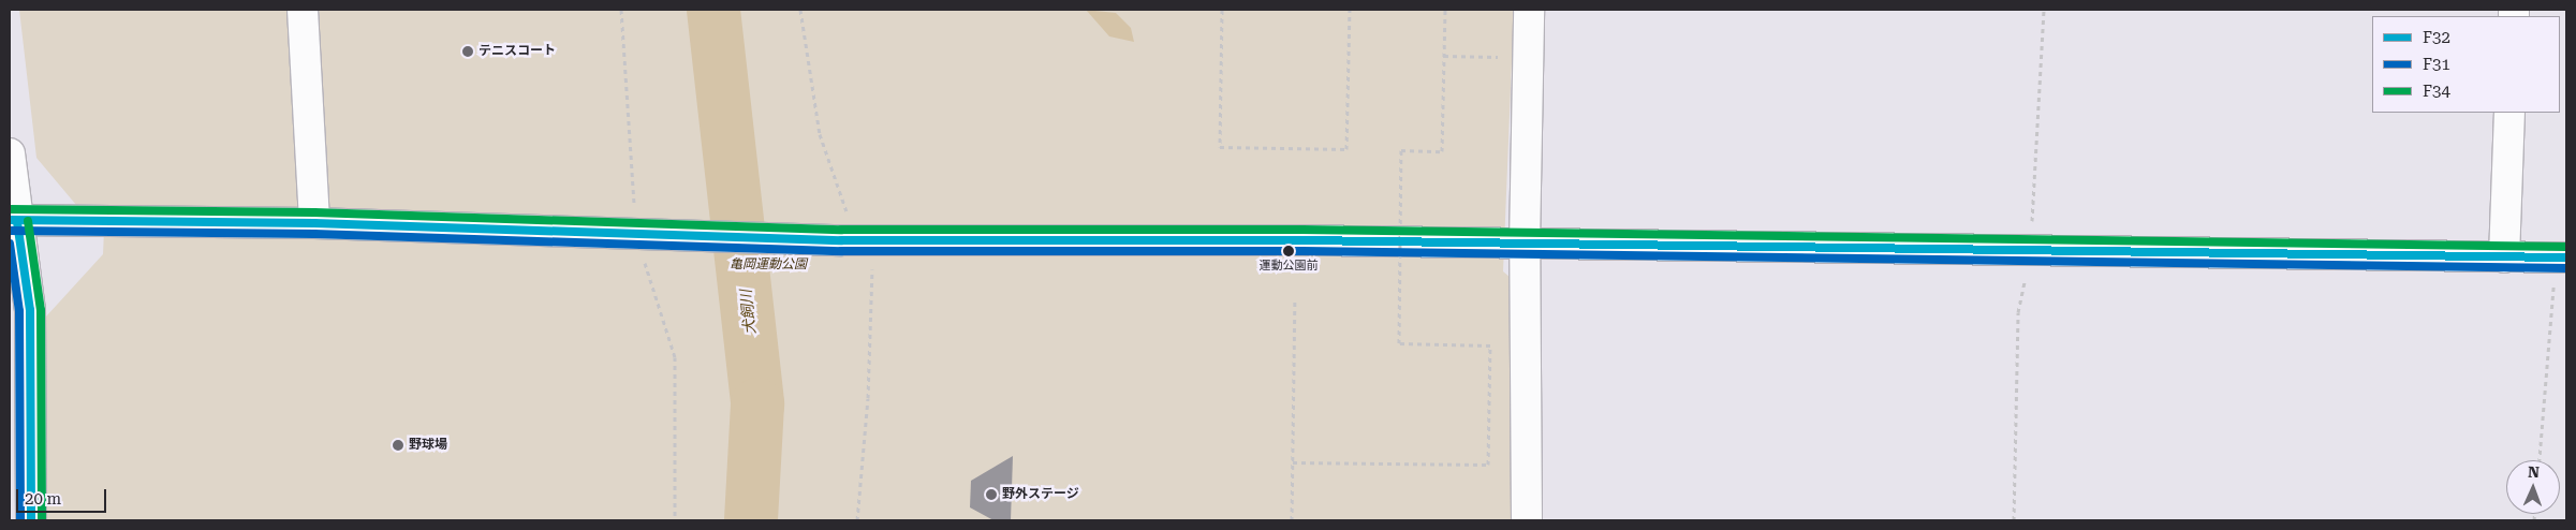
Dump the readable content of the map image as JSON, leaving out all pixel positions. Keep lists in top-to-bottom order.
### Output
{
  "water": ["犬飼川"],
  "parks": ["亀岡運動公園"],
  "places": [
    "テニスコート",
    "運動公園前",
    "野球場",
    "野外ステージ"
  ],
  "lines": ["transit line F34", "transit line F32", "transit line F31"],
  "legend": ["F32", "F31", "F34"],
  "scale_bar": "20 m",
  "north": "top"
}
